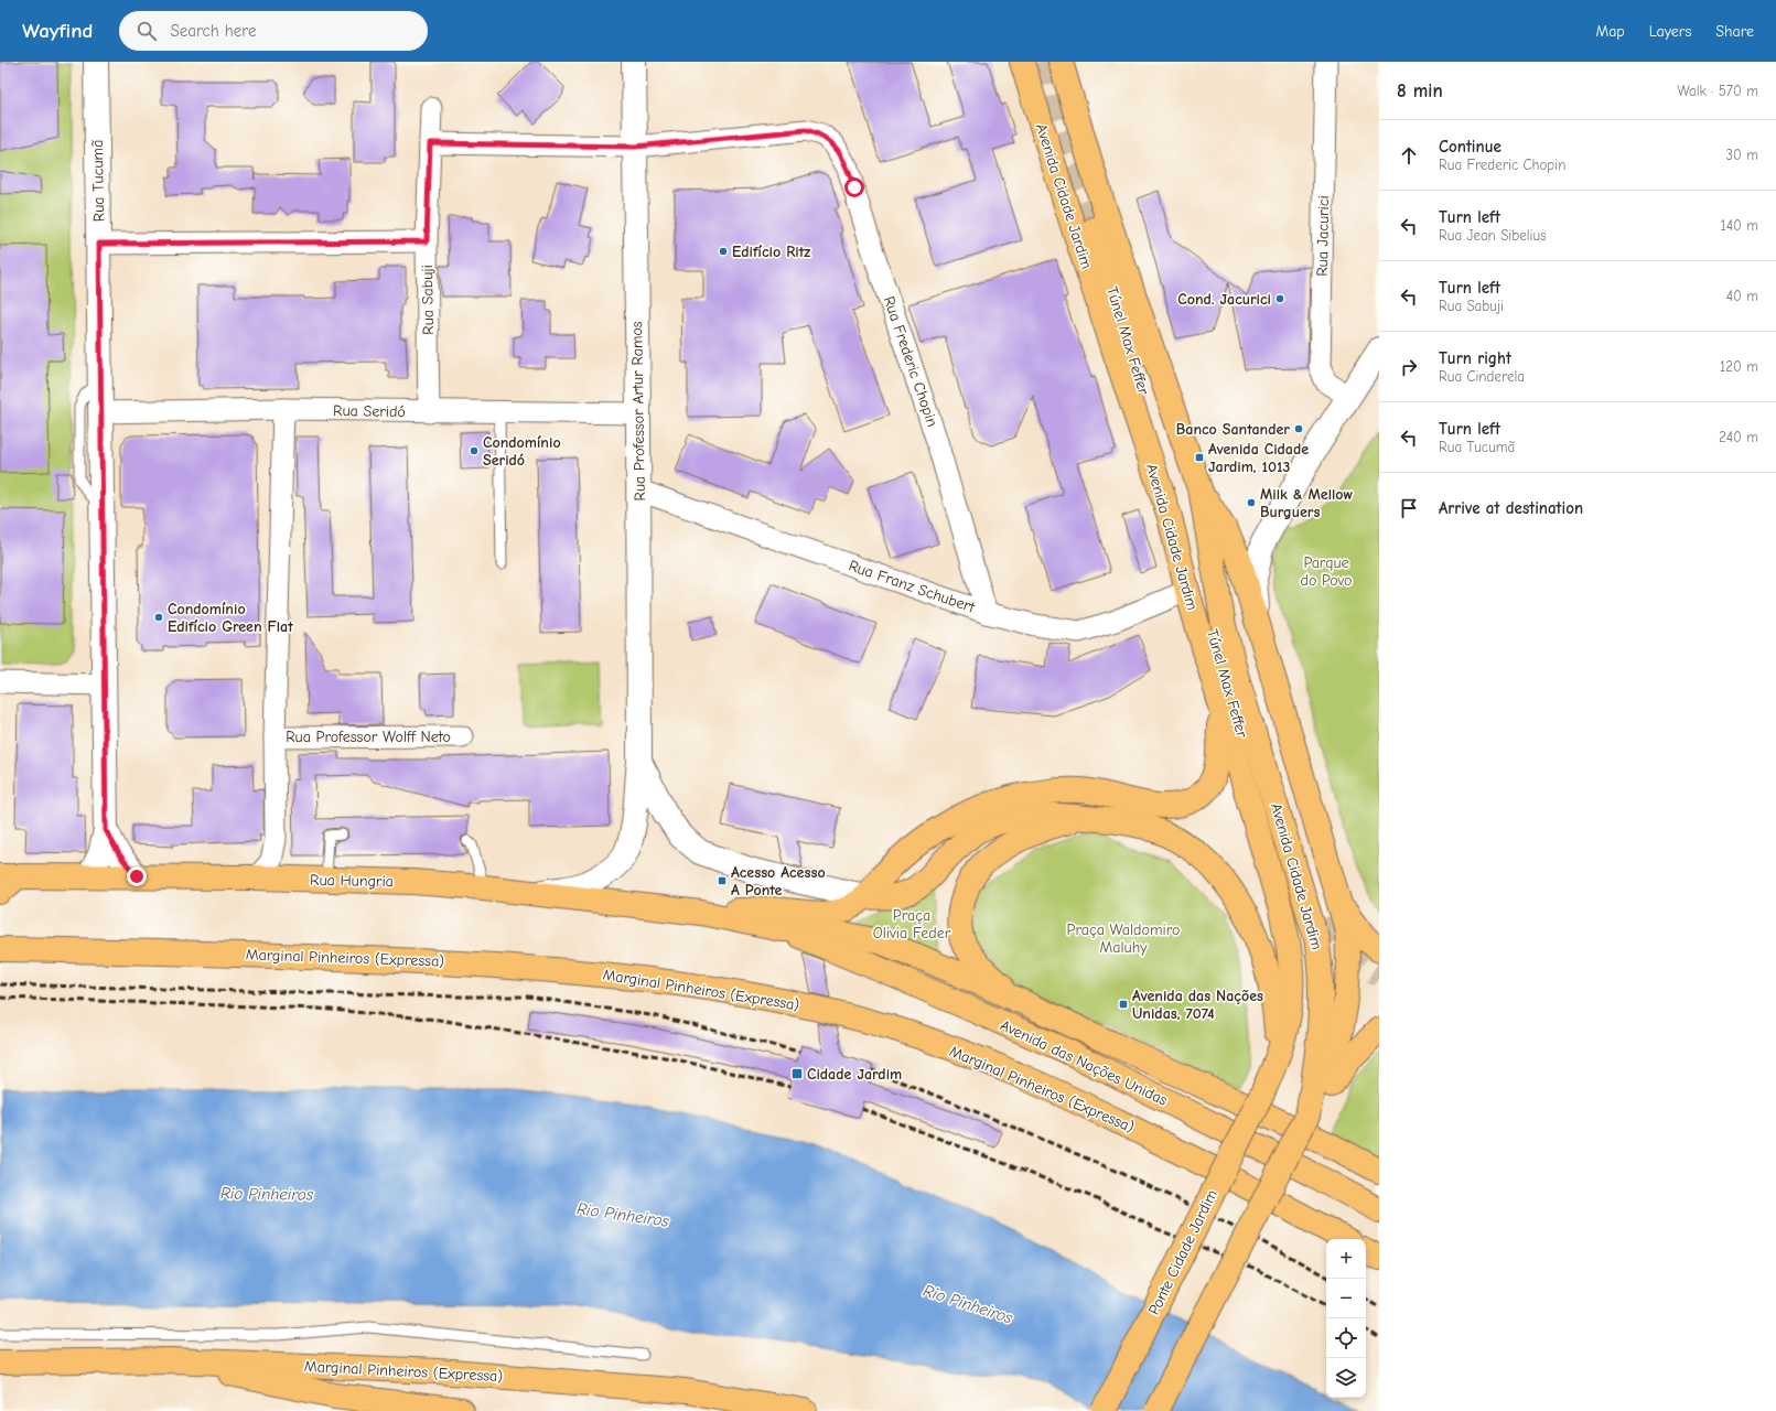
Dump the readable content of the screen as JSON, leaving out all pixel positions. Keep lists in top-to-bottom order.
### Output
{
  "streets": {
    "highway": [
      "Avenida Cidade Jardim",
      "Túnel Max Feffer",
      "Rua Hungria",
      "Marginal Pinheiros (Expressa)",
      "Avenida das Nações Unidas",
      "Ponte Cidade Jardim"
    ],
    "street": [
      "Rua Tucumã",
      "Rua Jacurici",
      "Rua Sabuji",
      "Rua Frederic Chopin",
      "Rua Seridó",
      "Rua Professor Artur Ramos",
      "Rua Franz Schubert",
      "Rua Professor Wolff Neto"
    ]
  },
  "crossings": [
    ["Rua Tucumã", "Rua Seridó"],
    ["Rua Tucumã", "Rua Hungria"],
    ["Avenida Cidade Jardim", "Túnel Max Feffer"],
    ["Avenida Cidade Jardim", "Rua Franz Schubert"],
    ["Avenida Cidade Jardim", "Ponte Cidade Jardim"],
    ["Rua Sabuji", "Rua Seridó"],
    ["Rua Frederic Chopin", "Rua Professor Artur Ramos"],
    ["Rua Frederic Chopin", "Rua Franz Schubert"],
    ["Rua Seridó", "Rua Professor Artur Ramos"],
    ["Rua Professor Artur Ramos", "Rua Franz Schubert"],
    ["Rua Professor Artur Ramos", "Rua Hungria"],
    ["Rua Hungria", "Avenida das Nações Unidas"]
  ],
  "water": ["Rio Pinheiros"],
  "parks": ["Parque do Povo", "Praça Olivia Feder", "Praça Waldomiro Maluhy"],
  "places": {
    "other": [
      "Edifício Ritz",
      "Cond. Jacurici",
      "Banco Santander",
      "Condomínio Seridó",
      "Milk & Mellow Burguers",
      "Condomínio Edifício Green Flat"
    ],
    "transit": [
      "Avenida Cidade Jardim, 1013",
      "Acesso Acesso A Ponte",
      "Avenida das Nações Unidas, 7074",
      "Cidade Jardim"
    ]
  },
  "page": {
    "header": "Wayfind",
    "search": "Search here",
    "nav": ["Map", "Layers", "Share"],
    "heading": ["8 min", "Walk · 570 m"],
    "list": [
      ["Continue", "Rua Frederic Chopin", "30 m"],
      ["Turn left", "Rua Jean Sibelius", "140 m"],
      ["Turn left", "Rua Sabuji", "40 m"],
      ["Turn right", "Rua Cinderela", "120 m"],
      ["Turn left", "Rua Tucumã", "240 m"],
      "Arrive at destination"
    ],
    "map_buttons": ["+", "−"]
  }
}
